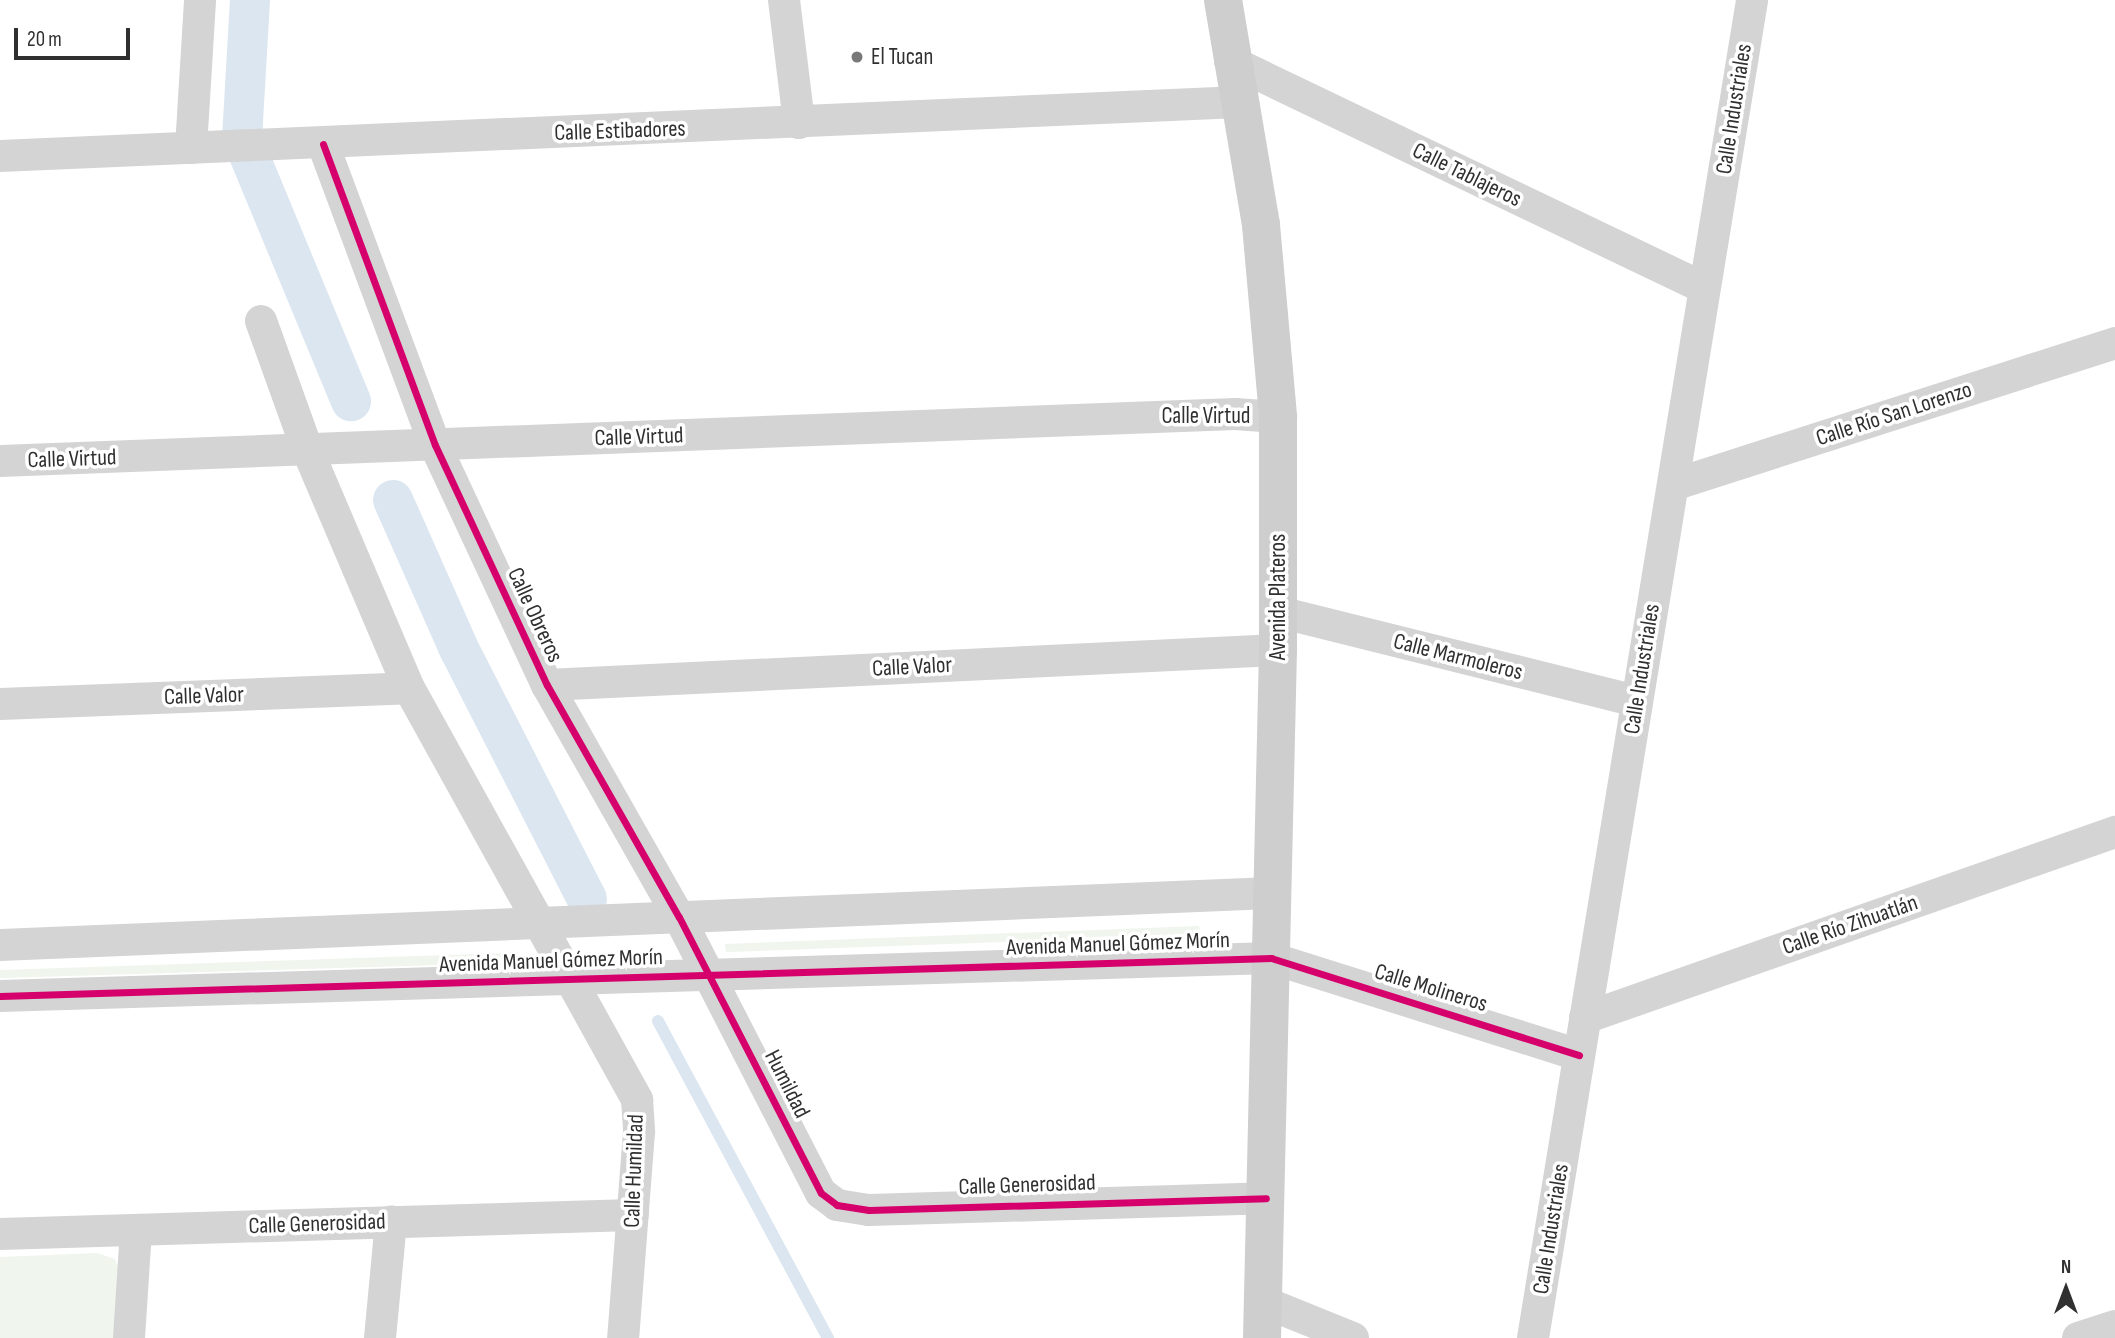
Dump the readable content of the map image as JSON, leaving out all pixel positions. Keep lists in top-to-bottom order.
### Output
{
  "streets": {
    "street": [
      "Calle Industriales",
      "Calle Estibadores",
      "Calle Tablajeros",
      "Calle Río San Lorenzo",
      "Calle Virtud",
      "Avenida Plateros",
      "Calle Obreros",
      "Calle Marmoleros",
      "Calle Valor",
      "Calle Río Zihuatlán",
      "Avenida Manuel Gómez Morín",
      "Calle Molineros",
      "Humildad",
      "Calle Humildad",
      "Calle Generosidad"
    ]
  },
  "crossings": [
    ["Calle Industriales", "Calle Tablajeros"],
    ["Calle Industriales", "Calle Río San Lorenzo"],
    ["Calle Industriales", "Calle Marmoleros"],
    ["Calle Industriales", "Calle Río Zihuatlán"],
    ["Calle Industriales", "Calle Molineros"],
    ["Calle Estibadores", "Avenida Plateros"],
    ["Calle Estibadores", "Calle Obreros"],
    ["Calle Tablajeros", "Avenida Plateros"],
    ["Calle Virtud", "Avenida Plateros"],
    ["Calle Virtud", "Calle Obreros"],
    ["Avenida Plateros", "Calle Marmoleros"],
    ["Avenida Plateros", "Calle Valor"],
    ["Avenida Plateros", "Avenida Manuel Gómez Morín"],
    ["Avenida Plateros", "Calle Molineros"],
    ["Avenida Plateros", "Calle Generosidad"],
    ["Calle Obreros", "Calle Valor"],
    ["Calle Obreros", "Avenida Manuel Gómez Morín"],
    ["Calle Obreros", "Humildad"],
    ["Avenida Manuel Gómez Morín", "Calle Molineros"],
    ["Avenida Manuel Gómez Morín", "Humildad"],
    ["Avenida Manuel Gómez Morín", "Calle Humildad"],
    ["Humildad", "Calle Generosidad"],
    ["Calle Humildad", "Calle Generosidad"]
  ],
  "places": ["El Tucan"],
  "scale_bar": "20 m",
  "north": "top"
}
